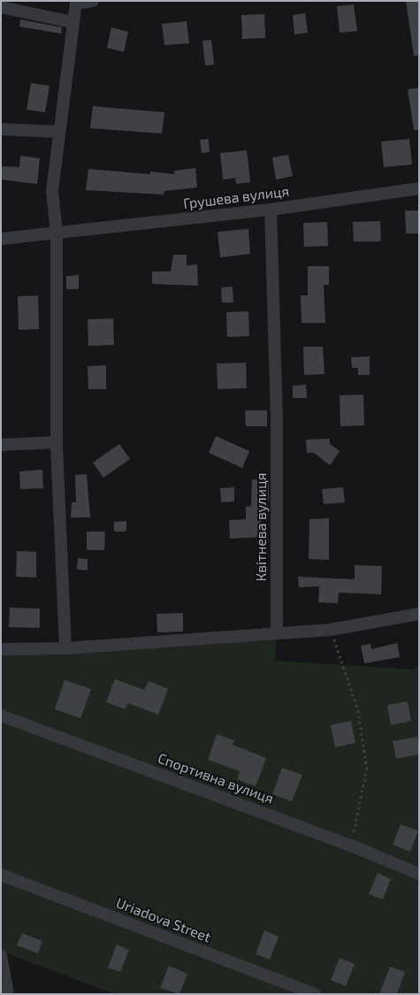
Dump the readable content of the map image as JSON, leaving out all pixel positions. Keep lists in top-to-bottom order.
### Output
{
  "streets": {
    "street": [
      "Грушева вулиця",
      "Квітнева вулиця",
      "Спортивна вулиця",
      "Uriadova Street"
    ]
  },
  "crossings": [
    ["Грушева вулиця", "Квітнева вулиця"]
  ]
}
